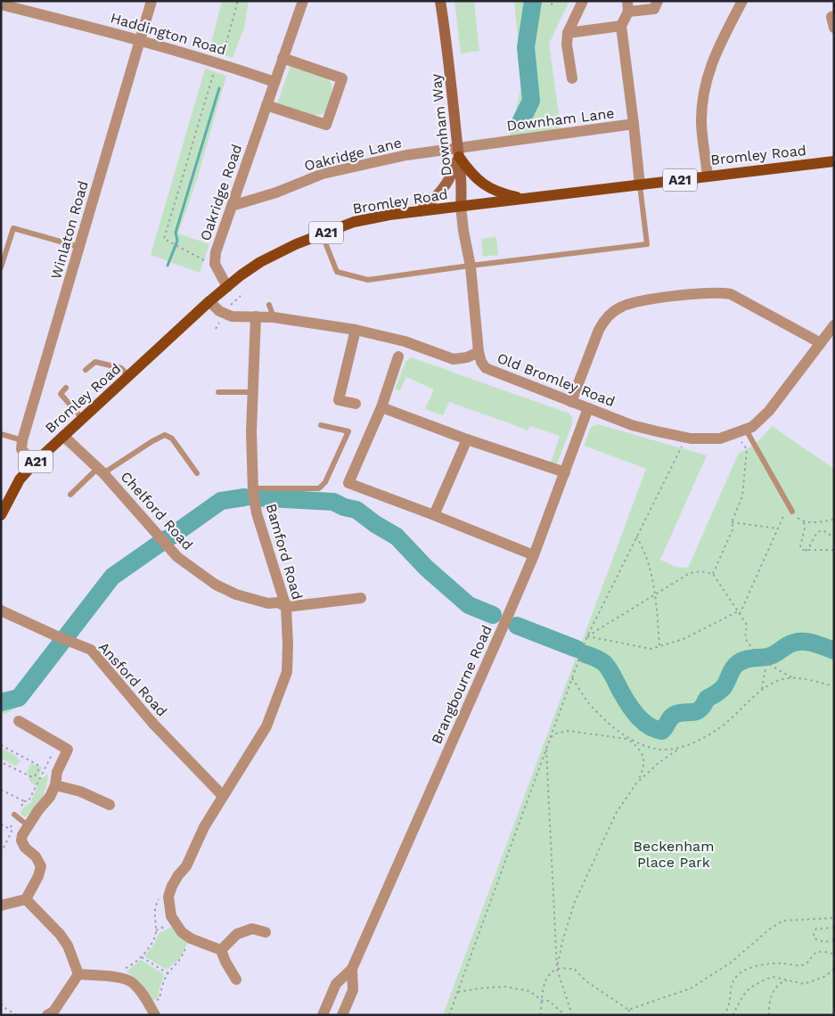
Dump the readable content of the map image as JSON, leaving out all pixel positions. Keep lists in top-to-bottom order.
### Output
{
  "streets": {
    "main road": ["Bromley Road", "A21"],
    "street": [
      "Haddington Road",
      "Downham Lane",
      "Downham Way",
      "Oakridge Lane",
      "Oakridge Road",
      "Winlaton Road",
      "Old Bromley Road",
      "Chelford Road",
      "Bamford Road",
      "Ansford Road",
      "Brangbourne Road"
    ]
  },
  "crossings": [
    ["Haddington Road", "Oakridge Road"],
    ["Haddington Road", "Winlaton Road"],
    ["Downham Lane", "Downham Way"],
    ["Downham Lane", "Oakridge Lane"],
    ["Downham Lane", "Bromley Road"],
    ["Downham Way", "Oakridge Lane"],
    ["Downham Way", "Bromley Road"],
    ["Downham Way", "Old Bromley Road"],
    ["Oakridge Lane", "Oakridge Road"],
    ["Bromley Road", "Oakridge Road"],
    ["Bromley Road", "Old Bromley Road"],
    ["Bromley Road", "Chelford Road"],
    ["Old Bromley Road", "Bamford Road"],
    ["Old Bromley Road", "Brangbourne Road"],
    ["Chelford Road", "Bamford Road"],
    ["Bamford Road", "Ansford Road"]
  ],
  "parks": ["Beckenham Place Park"]
}
